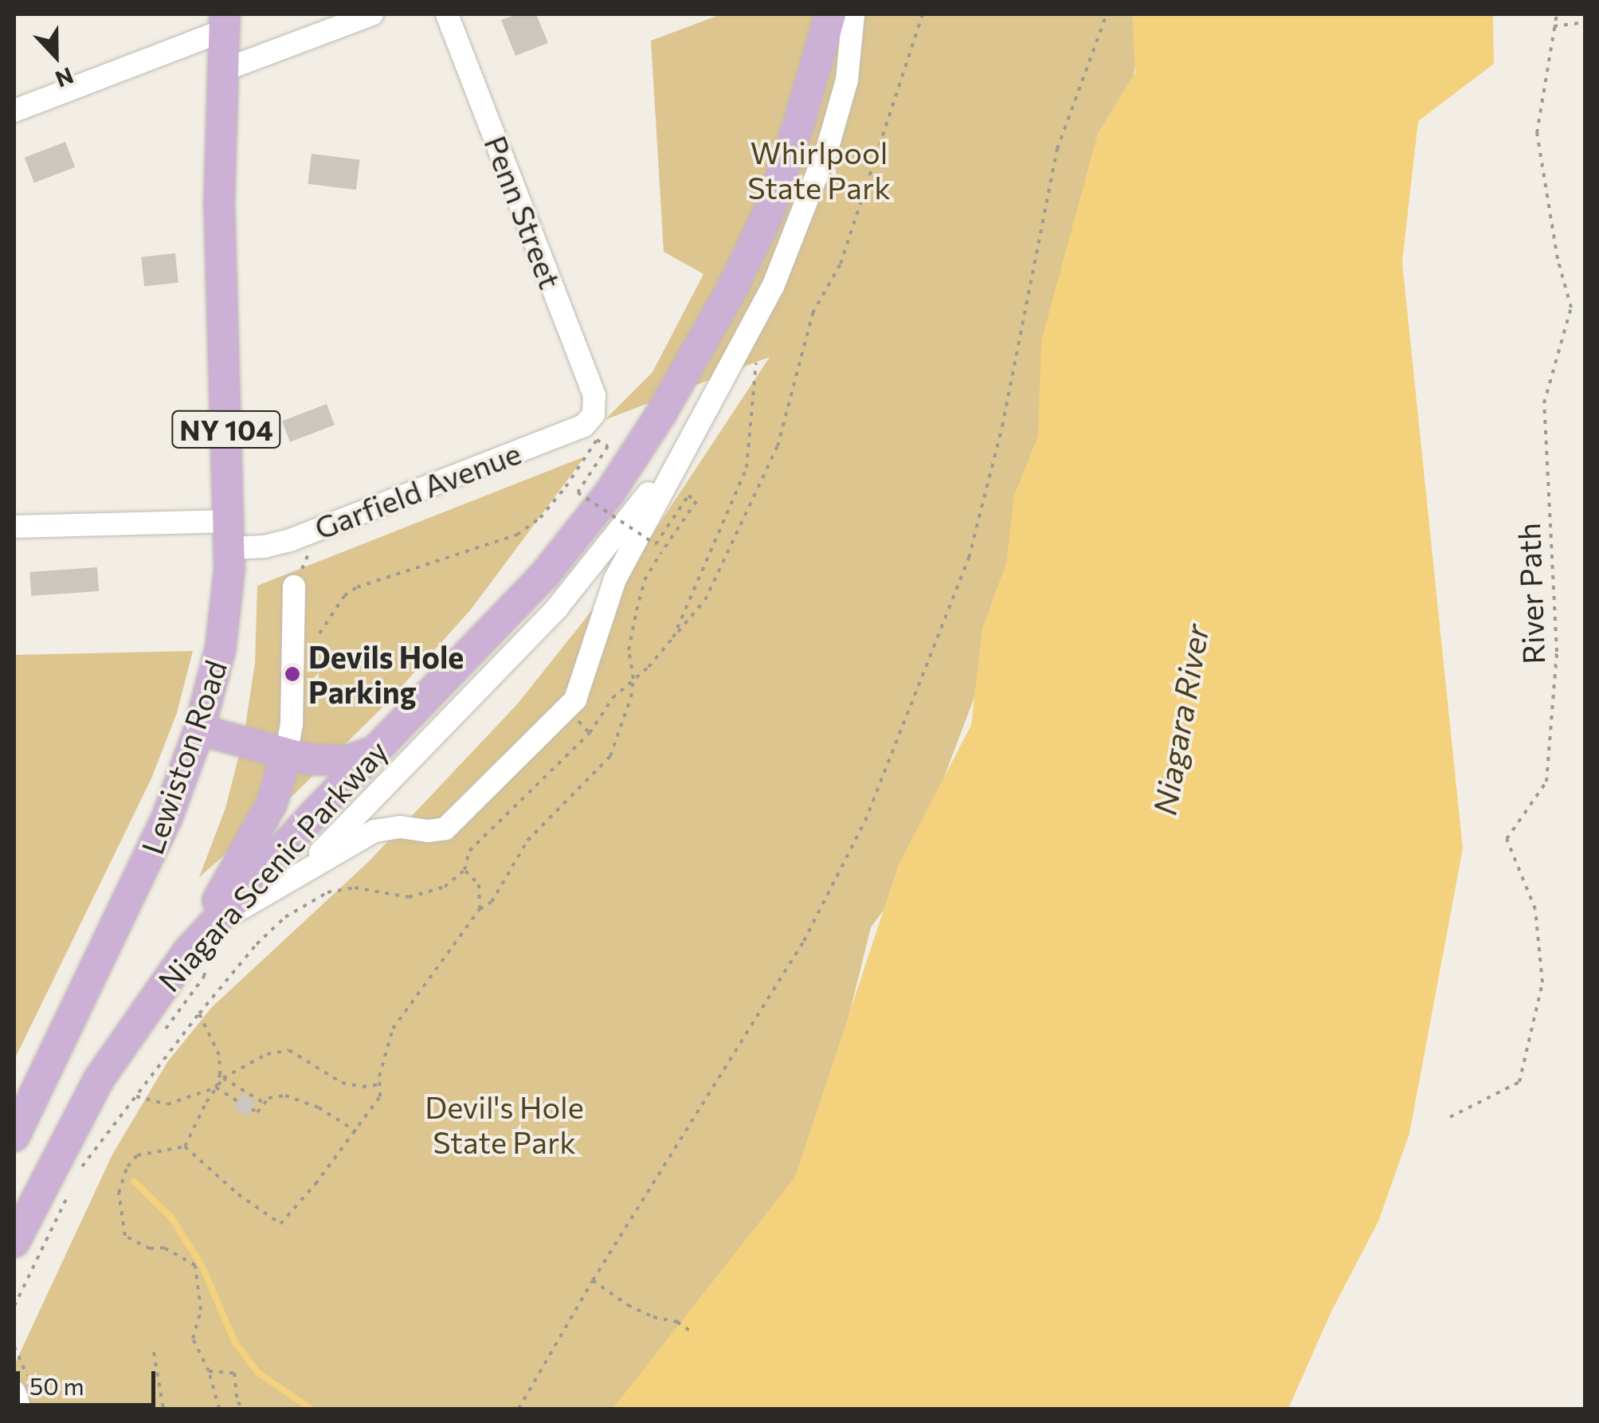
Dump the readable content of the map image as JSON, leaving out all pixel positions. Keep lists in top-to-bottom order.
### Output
{
  "streets": {
    "main road": ["NY 104", "Lewiston Road", "Niagara Scenic Parkway"],
    "street": ["Penn Street", "Garfield Avenue"],
    "path": ["River Path"]
  },
  "crossings": [
    ["Penn Street", "Garfield Avenue"],
    ["Garfield Avenue", "Lewiston Road"]
  ],
  "water": ["Niagara River"],
  "parks": ["Whirlpool State Park", "Devil's Hole State Park"],
  "places": ["Devils Hole Parking"],
  "scale_bar": "50 m",
  "north": "bottom"
}
